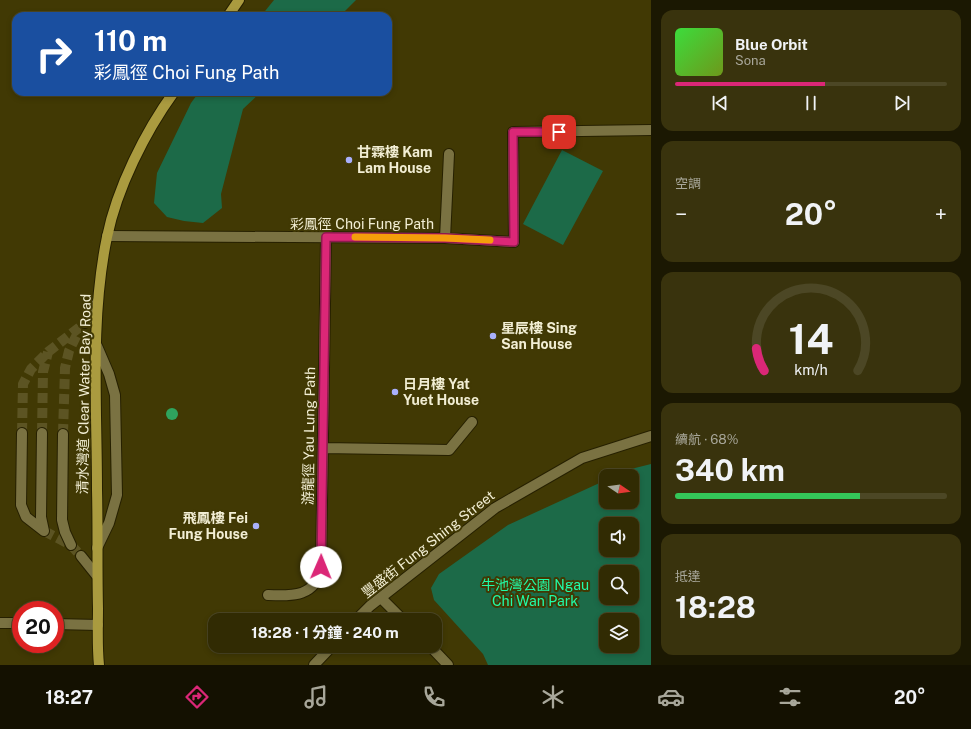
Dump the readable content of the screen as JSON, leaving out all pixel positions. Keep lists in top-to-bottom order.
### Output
{
  "streets": {
    "main road": ["清水灣道 Clear Water Bay Road"],
    "street": ["彩鳳徑 Choi Fung Path", "游龍徑 Yau Lung Path", "豐盛街 Fung Shing Street"]
  },
  "crossings": [
    ["彩鳳徑 Choi Fung Path", "清水灣道 Clear Water Bay Road"],
    ["彩鳳徑 Choi Fung Path", "游龍徑 Yau Lung Path"]
  ],
  "parks": ["牛池灣公園 Ngau Chi Wan Park"],
  "places": [
    "甘霖樓 Kam Lam House",
    "星辰樓 Sing San House",
    "日月樓 Yat Yuet House",
    "飛鳳樓 Fei Fung House"
  ],
  "north": "right",
  "page": {
    "turn": ["110 m", "彩鳳徑 Choi Fung Path"],
    "song": ["Blue Orbit", "Sona"],
    "tile": [
      "空調",
      ["續航 · 68%", "340 km"],
      ["抵達", "18:28"]
    ],
    "heat": ["−", "20°", "+"],
    "limit": "20",
    "trip": "18:28 · 1 分鐘 · 240 m",
    "tabs": ["18:27", "20°"],
    "gauge": ["14", "km/h"]
  }
}
